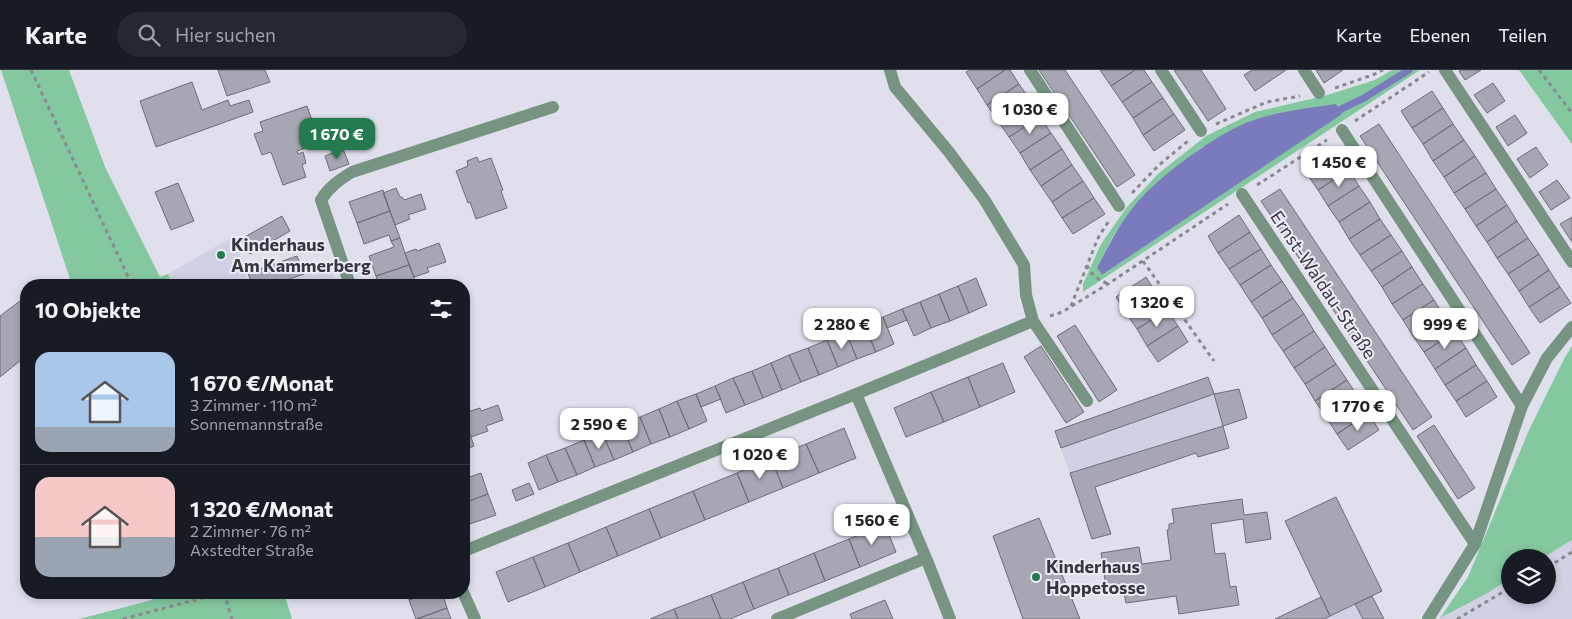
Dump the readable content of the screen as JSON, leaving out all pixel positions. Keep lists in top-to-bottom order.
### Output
{
  "streets": {
    "street": ["Ernst-Waldau-Straße"]
  },
  "places": ["Kinderhaus Am Kammerberg", "Kinderhaus Hoppetosse"],
  "page": {
    "header": "Karte",
    "search": "Hier suchen",
    "nav": ["Karte", "Ebenen", "Teilen"],
    "price": [
      "1 030 €",
      "1 670 €",
      "1 450 €",
      "1 320 €",
      "2 280 €",
      "999 €",
      "1 770 €",
      "2 590 €",
      "1 020 €",
      "1 560 €"
    ],
    "heading": "10 Objekte",
    "list": [
      {
        "name": "1 670 €/Monat",
        "note": "3 Zimmer · 110 m² · Sonnemannstraße"
      },
      {
        "name": "1 320 €/Monat",
        "note": "2 Zimmer · 76 m² · Axstedter Straße"
      }
    ]
  }
}
